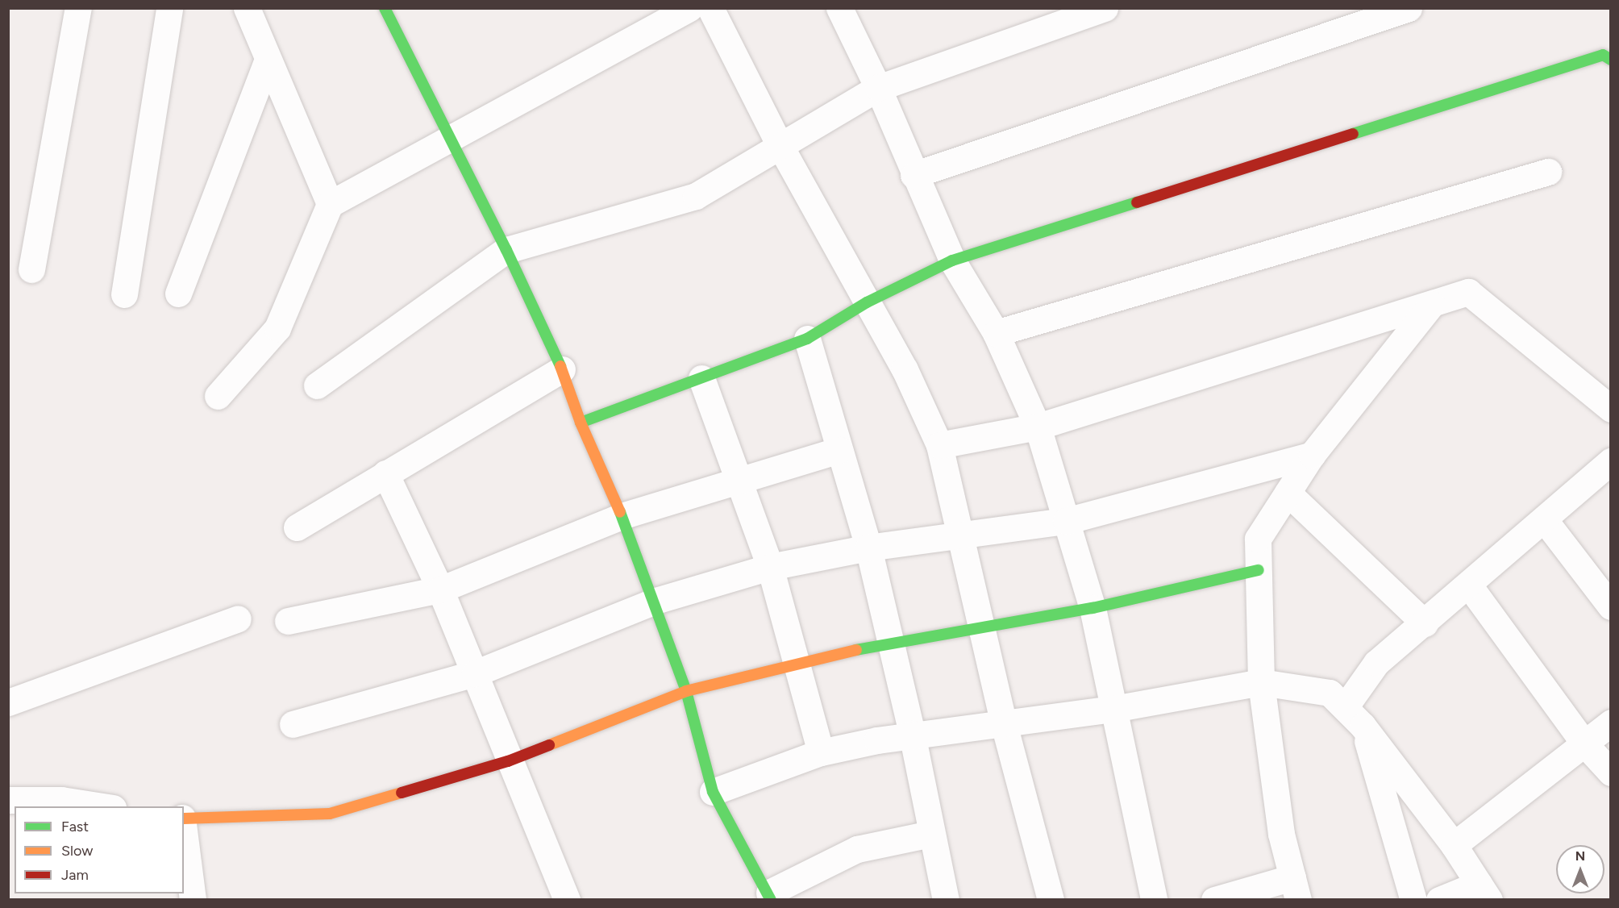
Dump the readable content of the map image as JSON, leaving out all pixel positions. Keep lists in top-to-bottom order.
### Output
{
  "legend": ["Fast", "Slow", "Jam"],
  "north": "top"
}
